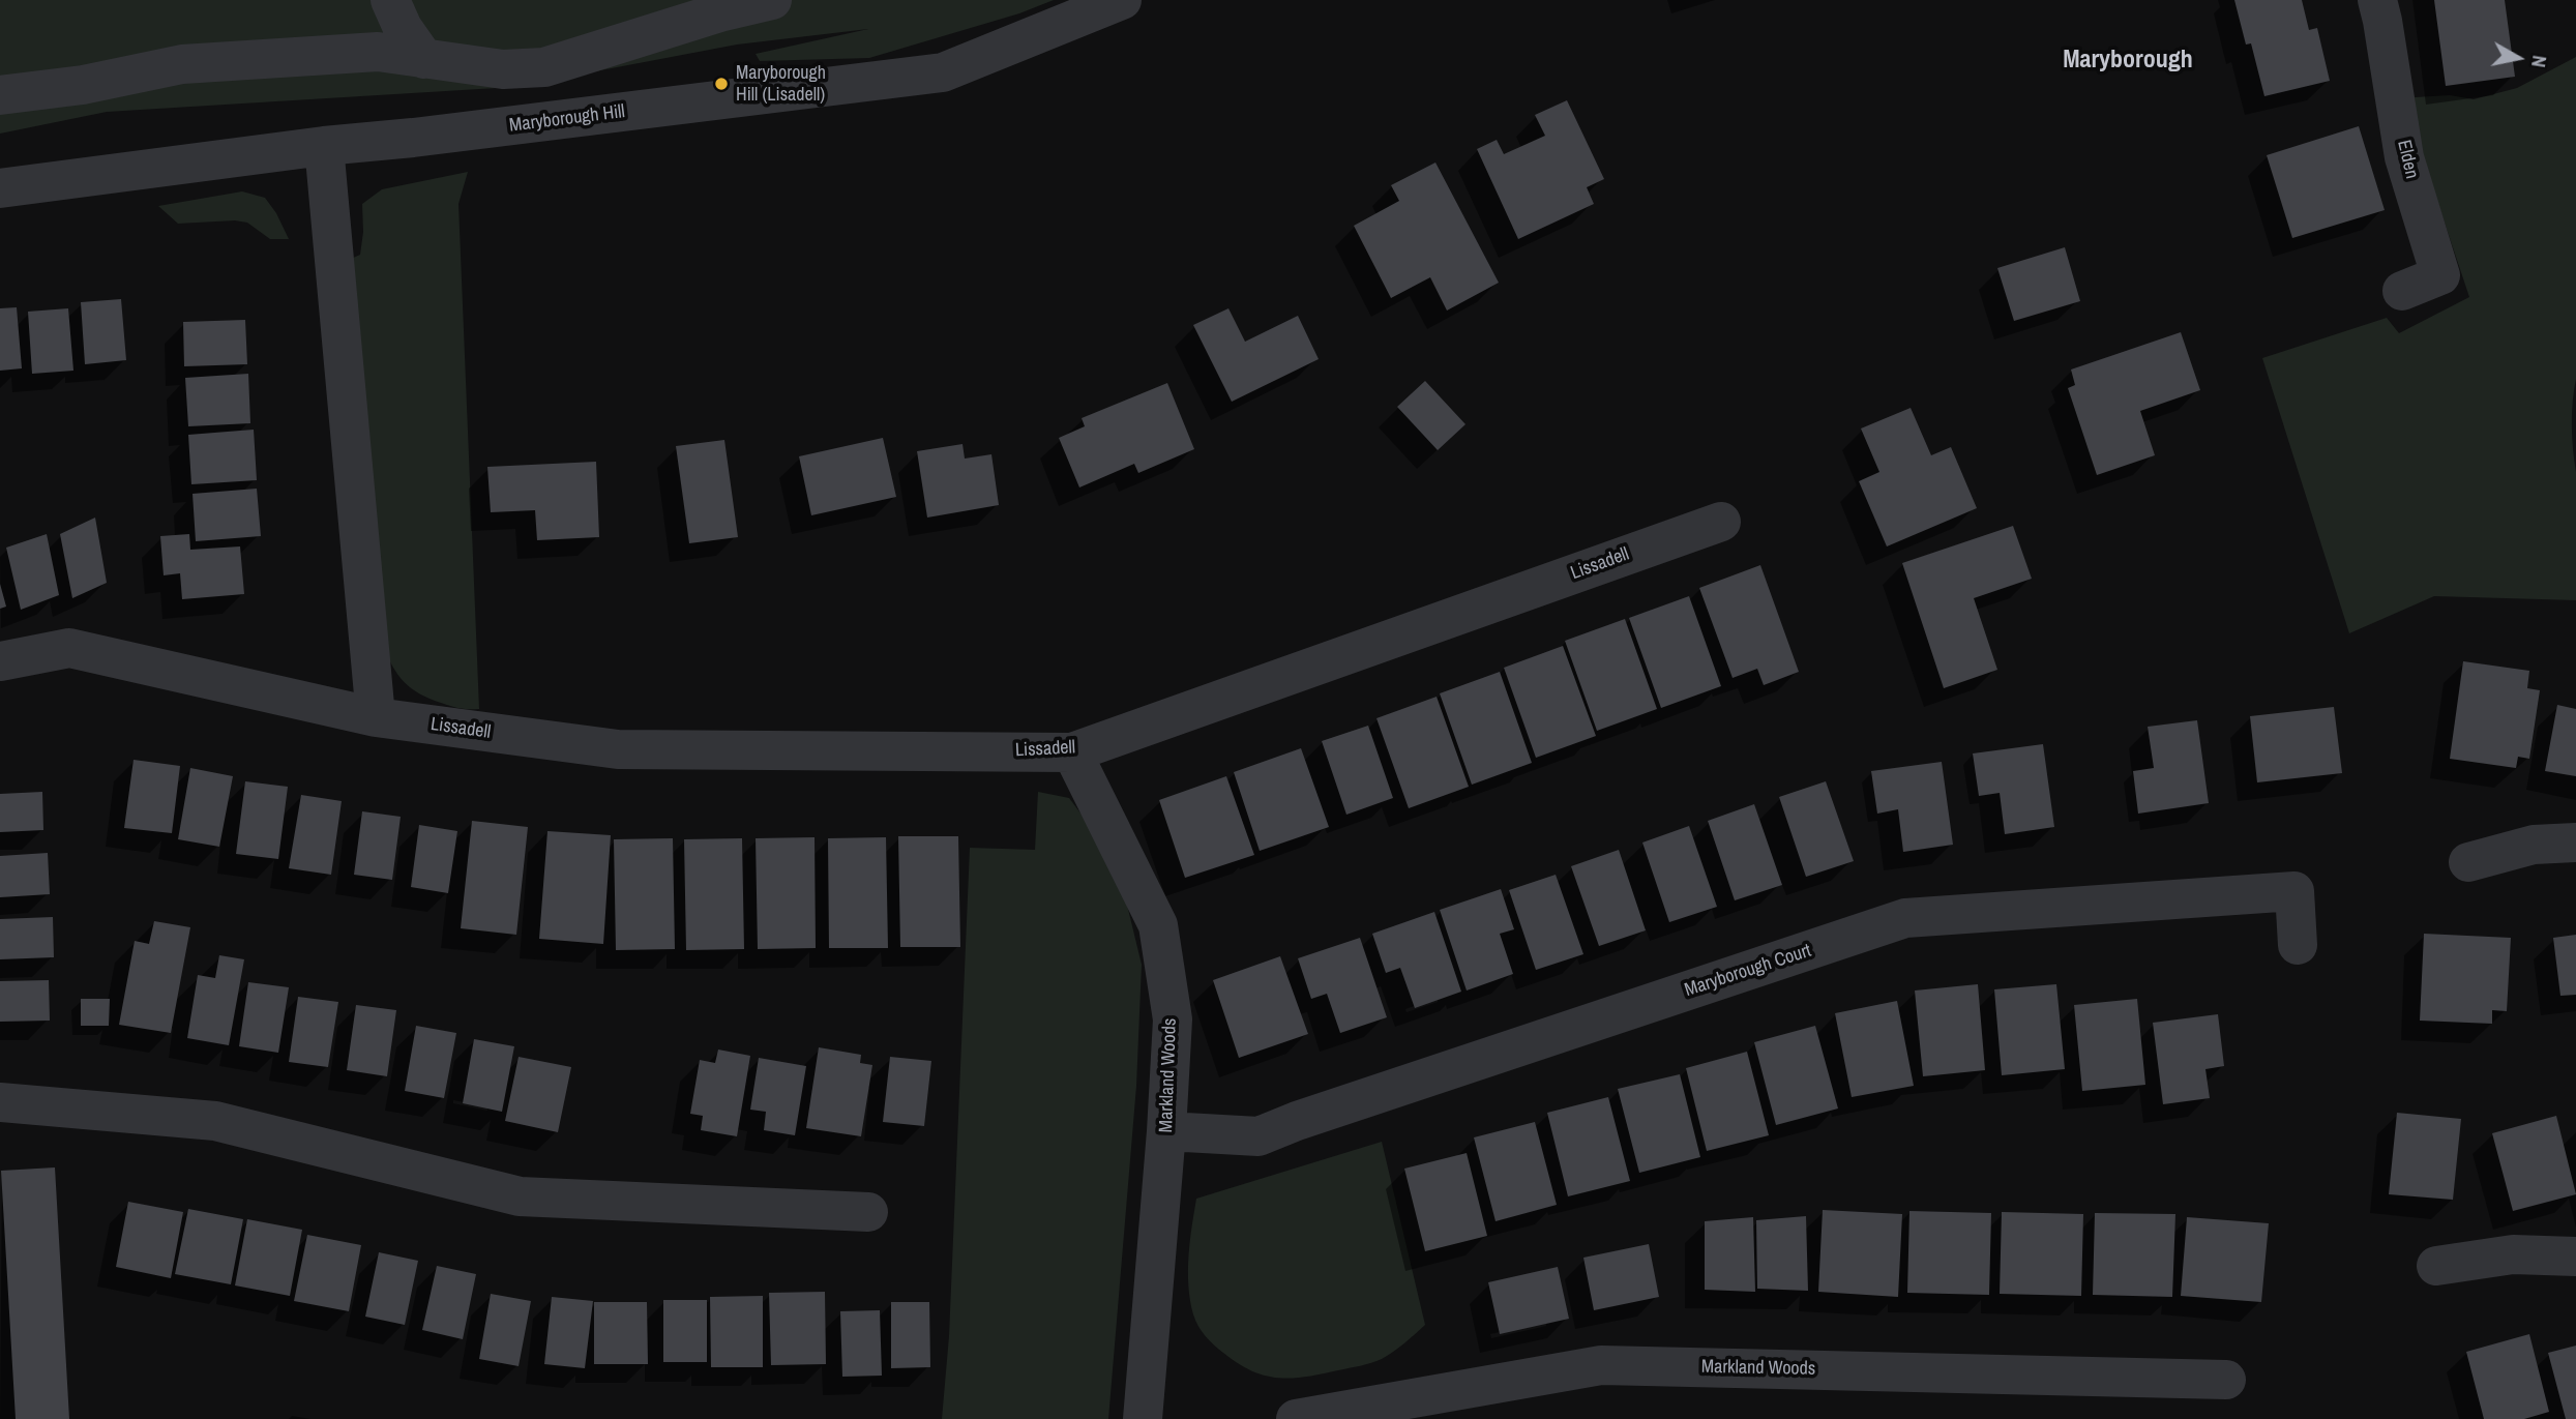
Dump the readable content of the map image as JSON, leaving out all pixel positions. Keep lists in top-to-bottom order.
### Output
{
  "streets": {
    "street": [
      "Maryborough Hill",
      "Elden",
      "Lissadell",
      "Maryborough Court",
      "Markland Woods"
    ]
  },
  "crossings": [
    ["Lissadell", "Markland Woods"],
    ["Maryborough Court", "Markland Woods"]
  ],
  "districts": ["Maryborough"],
  "places": ["Maryborough Hill (Lisadell)"],
  "north": "right"
}
